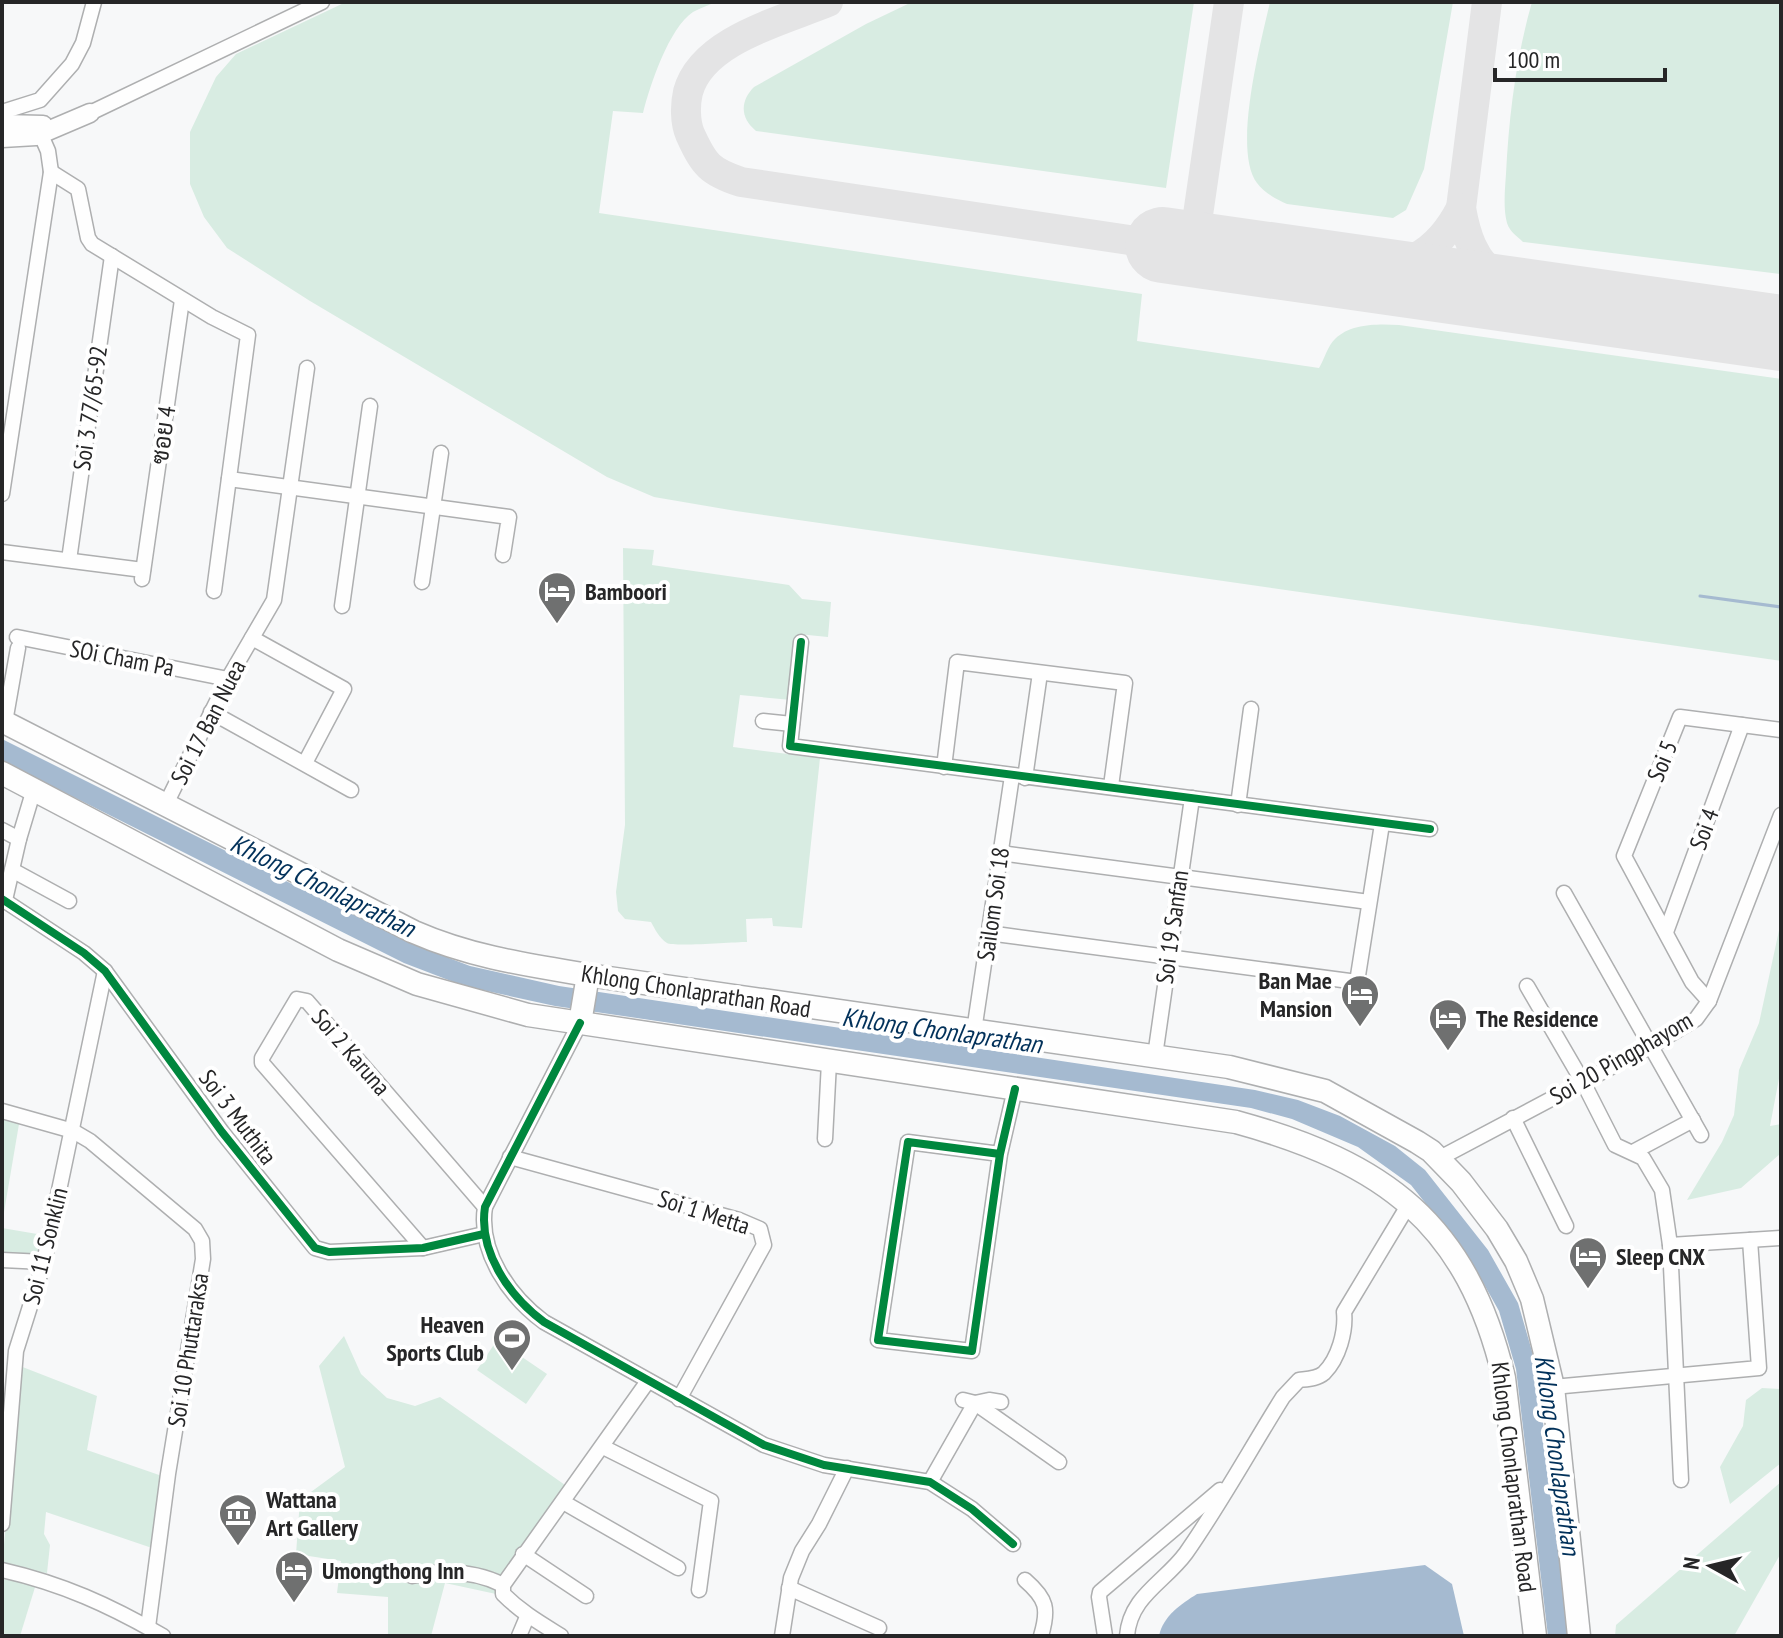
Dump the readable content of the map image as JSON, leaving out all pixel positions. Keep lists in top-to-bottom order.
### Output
{
  "streets": {
    "main road": ["Khlong Chonlaprathan Road"],
    "street": [
      "Soi 3 77/65-92",
      "ซอย 4",
      "SOi Cham Pa",
      "Soi 17 Ban Nuea",
      "Soi 5",
      "Soi 4",
      "Sailom Soi 18",
      "Soi 19 Sanfan",
      "Soi 2 Karuna",
      "Soi 20 Pingphayom",
      "Soi 3 Muthita",
      "Soi 1 Metta",
      "Soi 11 Sonklin",
      "Soi 10 Phuttaraksa"
    ]
  },
  "crossings": [
    ["Soi 3 77/65-92", "ซอย 4"],
    ["SOi Cham Pa", "Soi 17 Ban Nuea"],
    ["SOi Cham Pa", "Khlong Chonlaprathan Road"],
    ["Soi 17 Ban Nuea", "Khlong Chonlaprathan Road"],
    ["Soi 5", "Soi 4"],
    ["Sailom Soi 18", "Khlong Chonlaprathan Road"],
    ["Soi 19 Sanfan", "Khlong Chonlaprathan Road"],
    ["Khlong Chonlaprathan Road", "Soi 20 Pingphayom"],
    ["Soi 2 Karuna", "Soi 3 Muthita"],
    ["Soi 3 Muthita", "Soi 11 Sonklin"],
    ["Soi 11 Sonklin", "Soi 10 Phuttaraksa"]
  ],
  "water": ["Khlong Chonlaprathan"],
  "places": {
    "hotel": [
      "Bamboori",
      "Ban Mae Mansion",
      "The Residence",
      "Sleep CNX",
      "Umongthong Inn"
    ],
    "sports": ["Heaven Sports Club"],
    "museum": ["Wattana Art Gallery"]
  },
  "scale_bar": "100 m",
  "north": "left"
}
